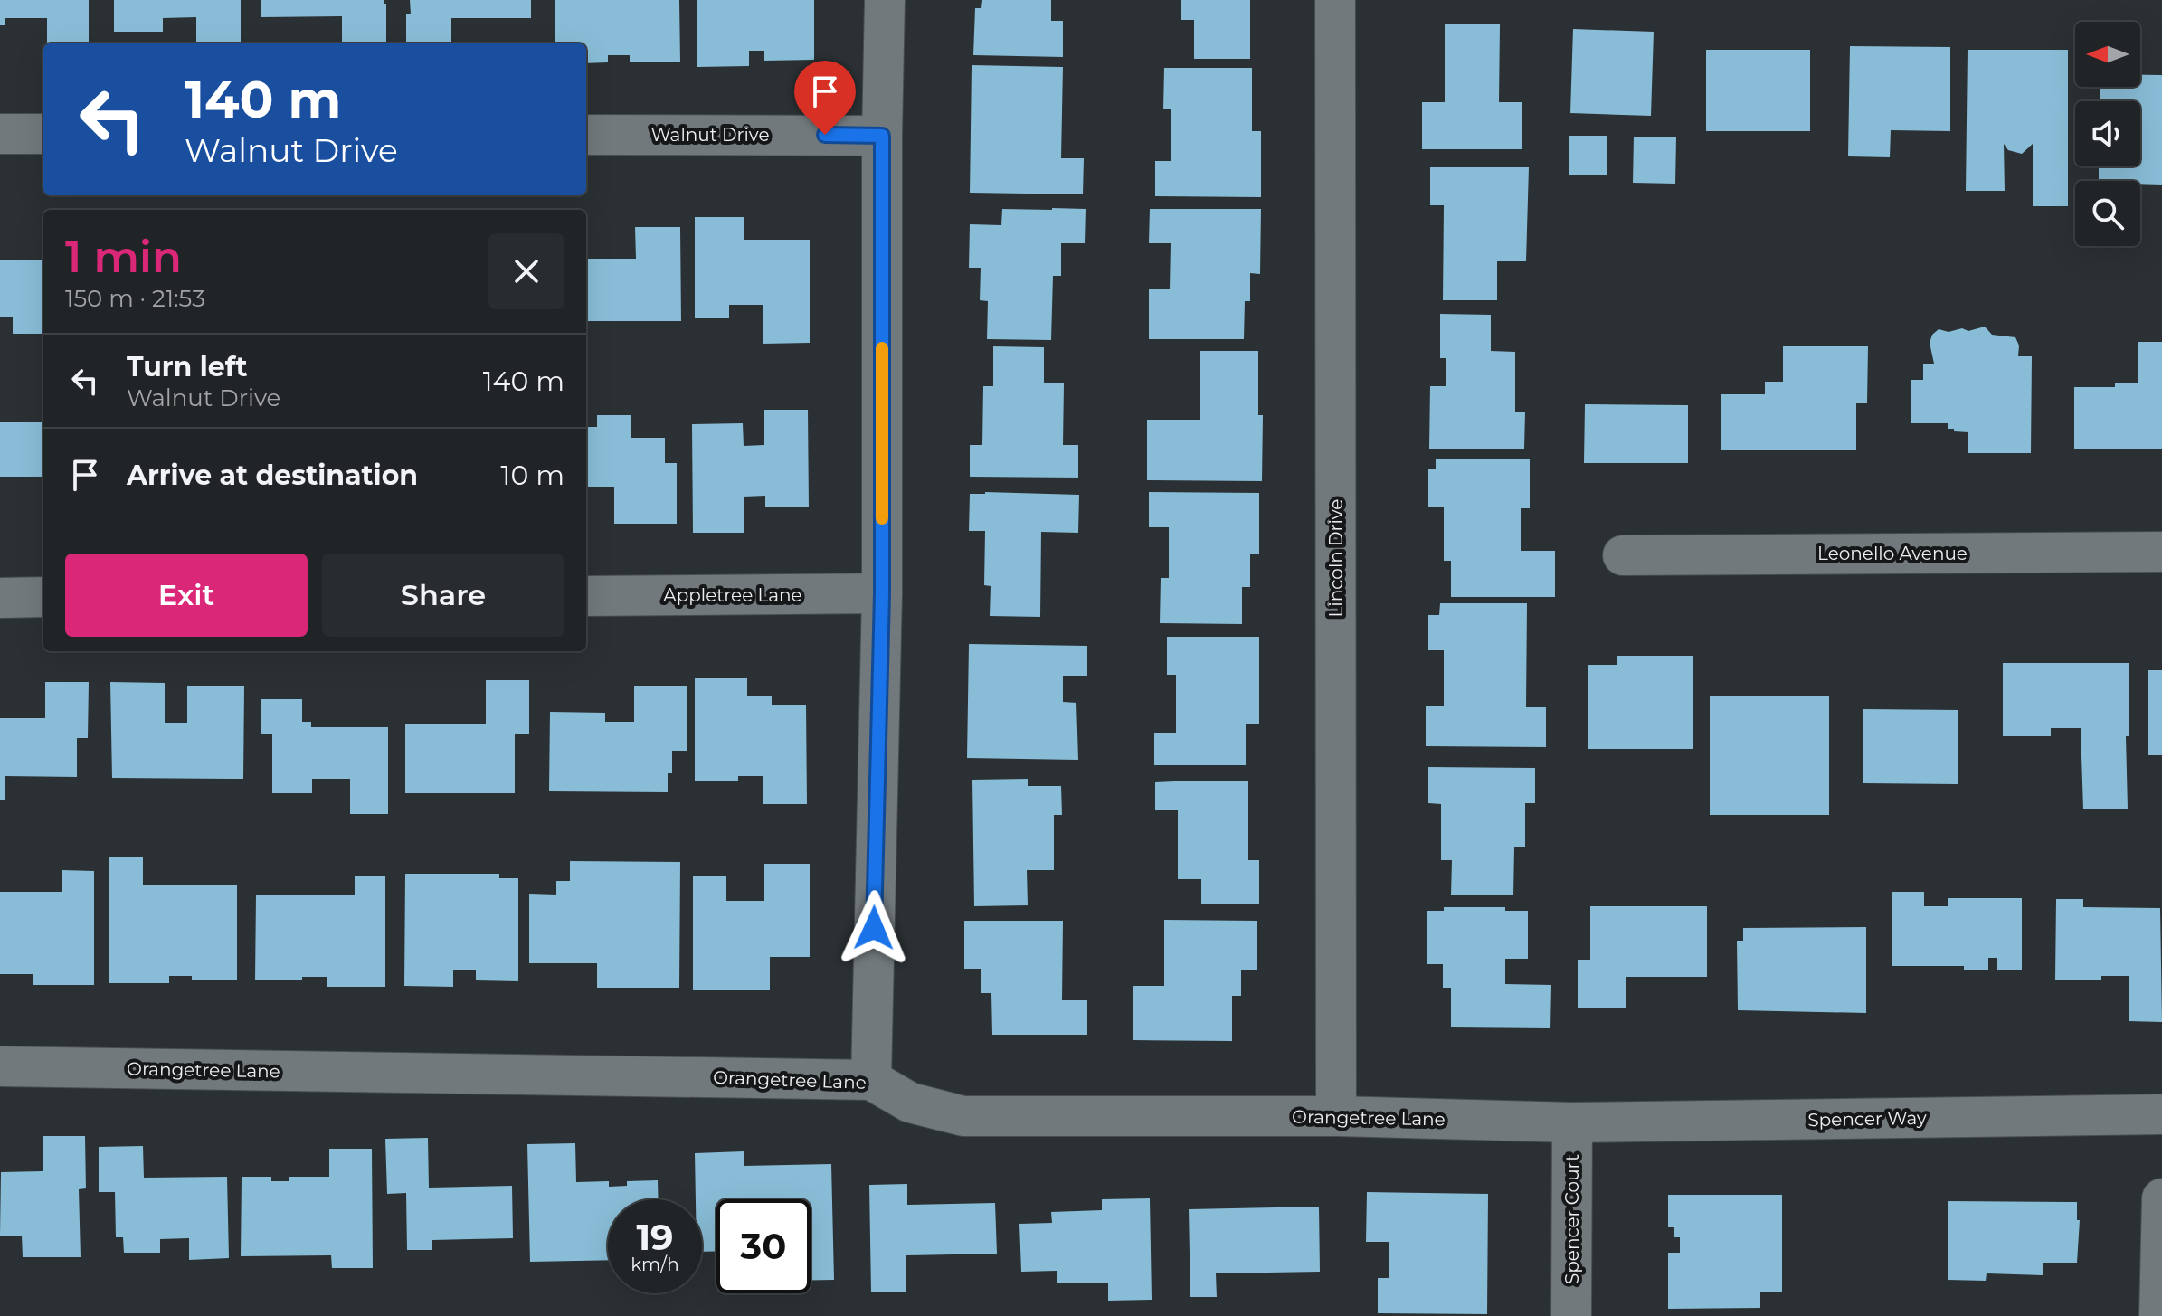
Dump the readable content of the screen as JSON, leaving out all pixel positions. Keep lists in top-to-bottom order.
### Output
{
  "streets": {
    "street": [
      "Walnut Drive",
      "Leonello Avenue",
      "Lincoln Drive",
      "Appletree Lane",
      "Orangetree Lane",
      "Spencer Way",
      "Spencer Court"
    ]
  },
  "crossings": [
    ["Lincoln Drive", "Orangetree Lane"],
    ["Orangetree Lane", "Spencer Way"],
    ["Orangetree Lane", "Spencer Court"],
    ["Spencer Way", "Spencer Court"]
  ],
  "north": "left",
  "page": {
    "turn": ["140 m", "Walnut Drive"],
    "heading": ["1 min", "150 m · 21:53"],
    "list": [
      {
        "name": "Turn left",
        "note": "Walnut Drive",
        "value": "140 m"
      },
      {
        "name": "Arrive at destination",
        "value": "10 m"
      }
    ],
    "buttons": ["Exit", "Share"],
    "speed": "19 km/h",
    "limit": "30"
  }
}
